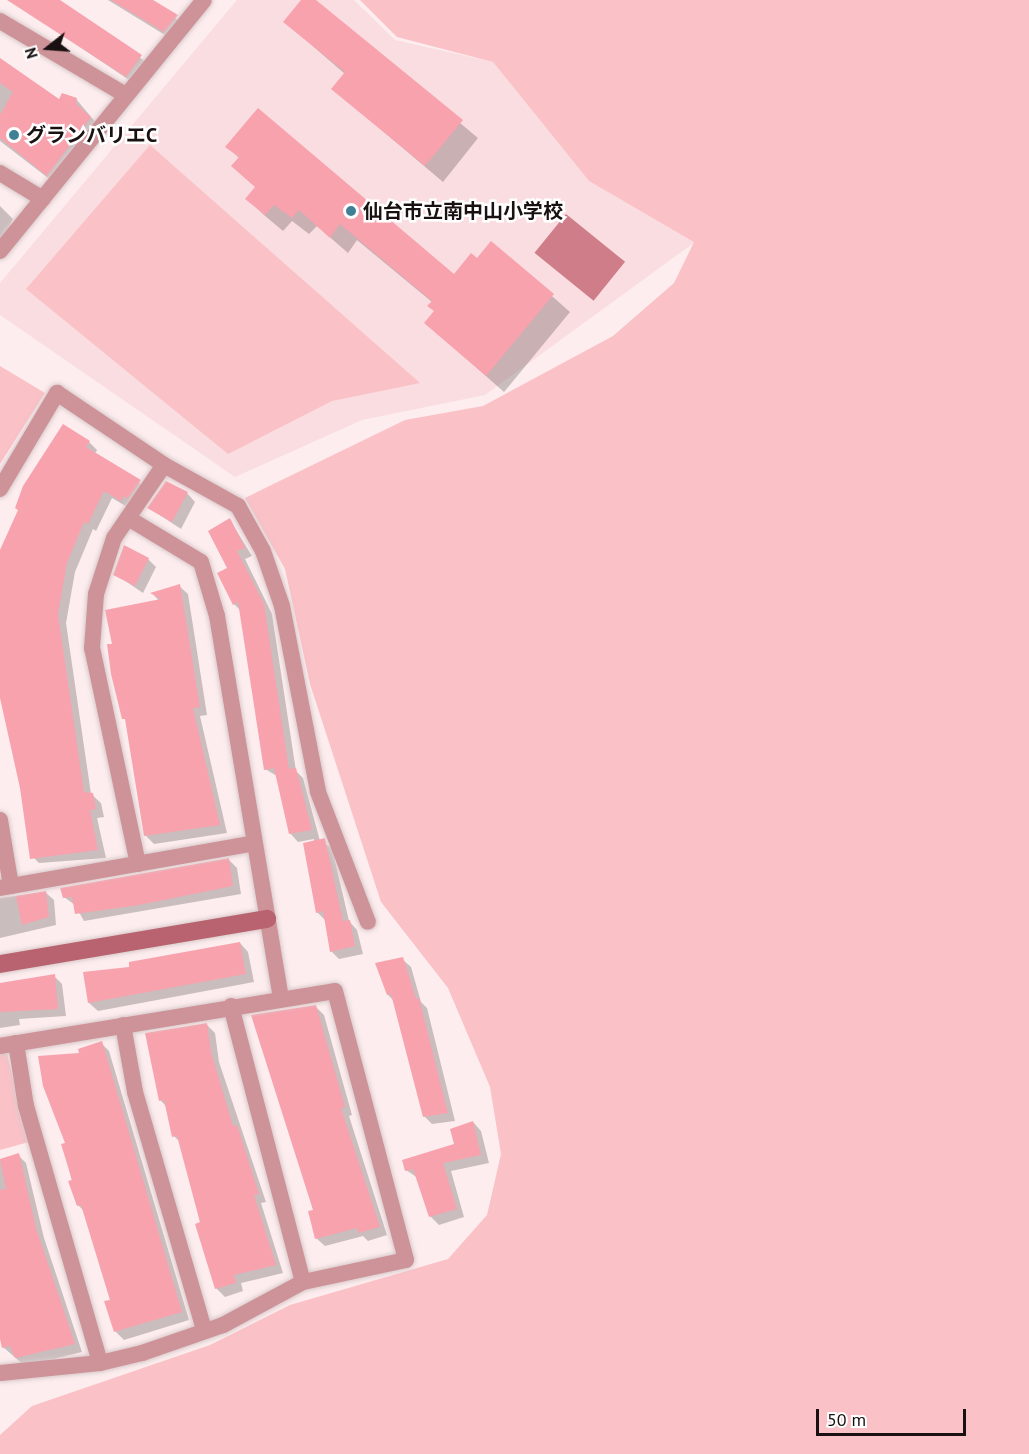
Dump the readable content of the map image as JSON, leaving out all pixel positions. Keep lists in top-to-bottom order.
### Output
{
  "places": ["グランバリエC", "仙台市立南中山小学校"],
  "scale_bar": "50 m",
  "north": "left"
}
